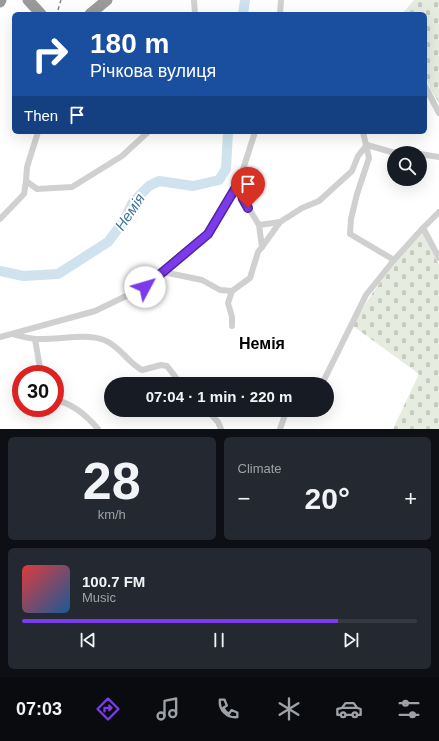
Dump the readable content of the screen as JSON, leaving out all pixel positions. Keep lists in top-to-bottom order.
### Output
{
  "districts": ["Немія"],
  "water": ["Немія"],
  "page": {
    "turn": ["180 m", "Річкова вулиця"],
    "then": "Then",
    "limit": "30",
    "trip": "07:04 · 1 min · 220 m",
    "tile": [
      ["28", "km/h"],
      "Climate"
    ],
    "heat": ["−", "20°", "+"],
    "song": ["100.7 FM", "Music"],
    "tabs": "07:03"
  }
}
